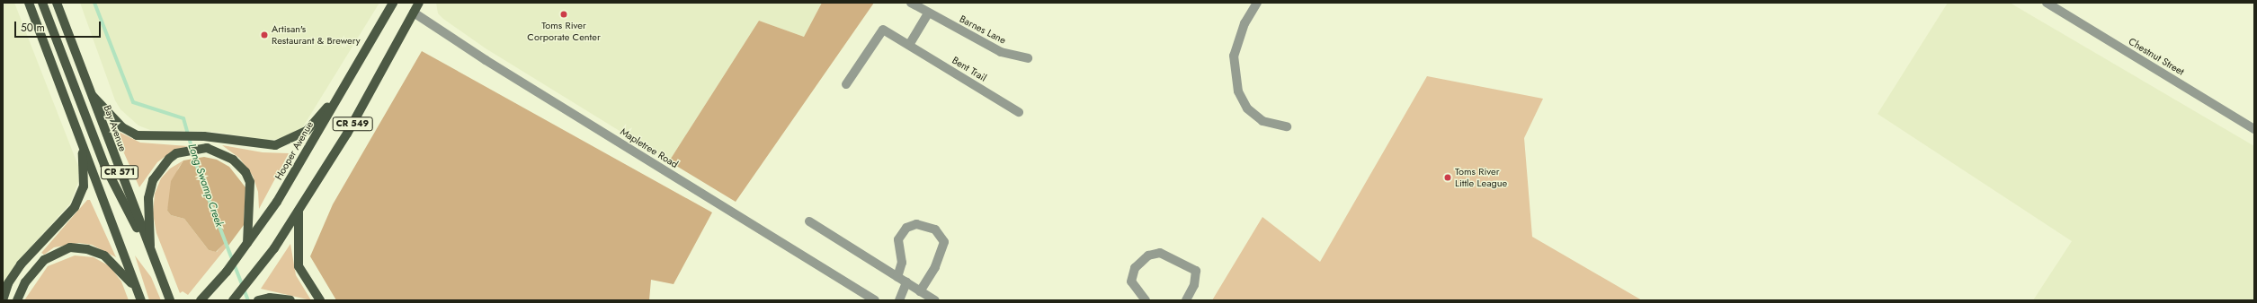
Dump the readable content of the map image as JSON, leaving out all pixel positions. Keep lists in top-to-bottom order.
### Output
{
  "streets": {
    "main road": [
      "CR 549",
      "Bay Avenue",
      "Hooper Avenue",
      "CR 571"
    ],
    "street": [
      "Barnes Lane",
      "Chestnut Street",
      "Bent Trail",
      "Mapletree Road"
    ]
  },
  "crossings": [
    ["CR 549", "Mapletree Road"]
  ],
  "water": ["Long Swamp Creek"],
  "places": ["Toms River Corporate Center", "Artisan's Restaurant & Brewery", "Toms River Little League"],
  "scale_bar": "50 m"
}
